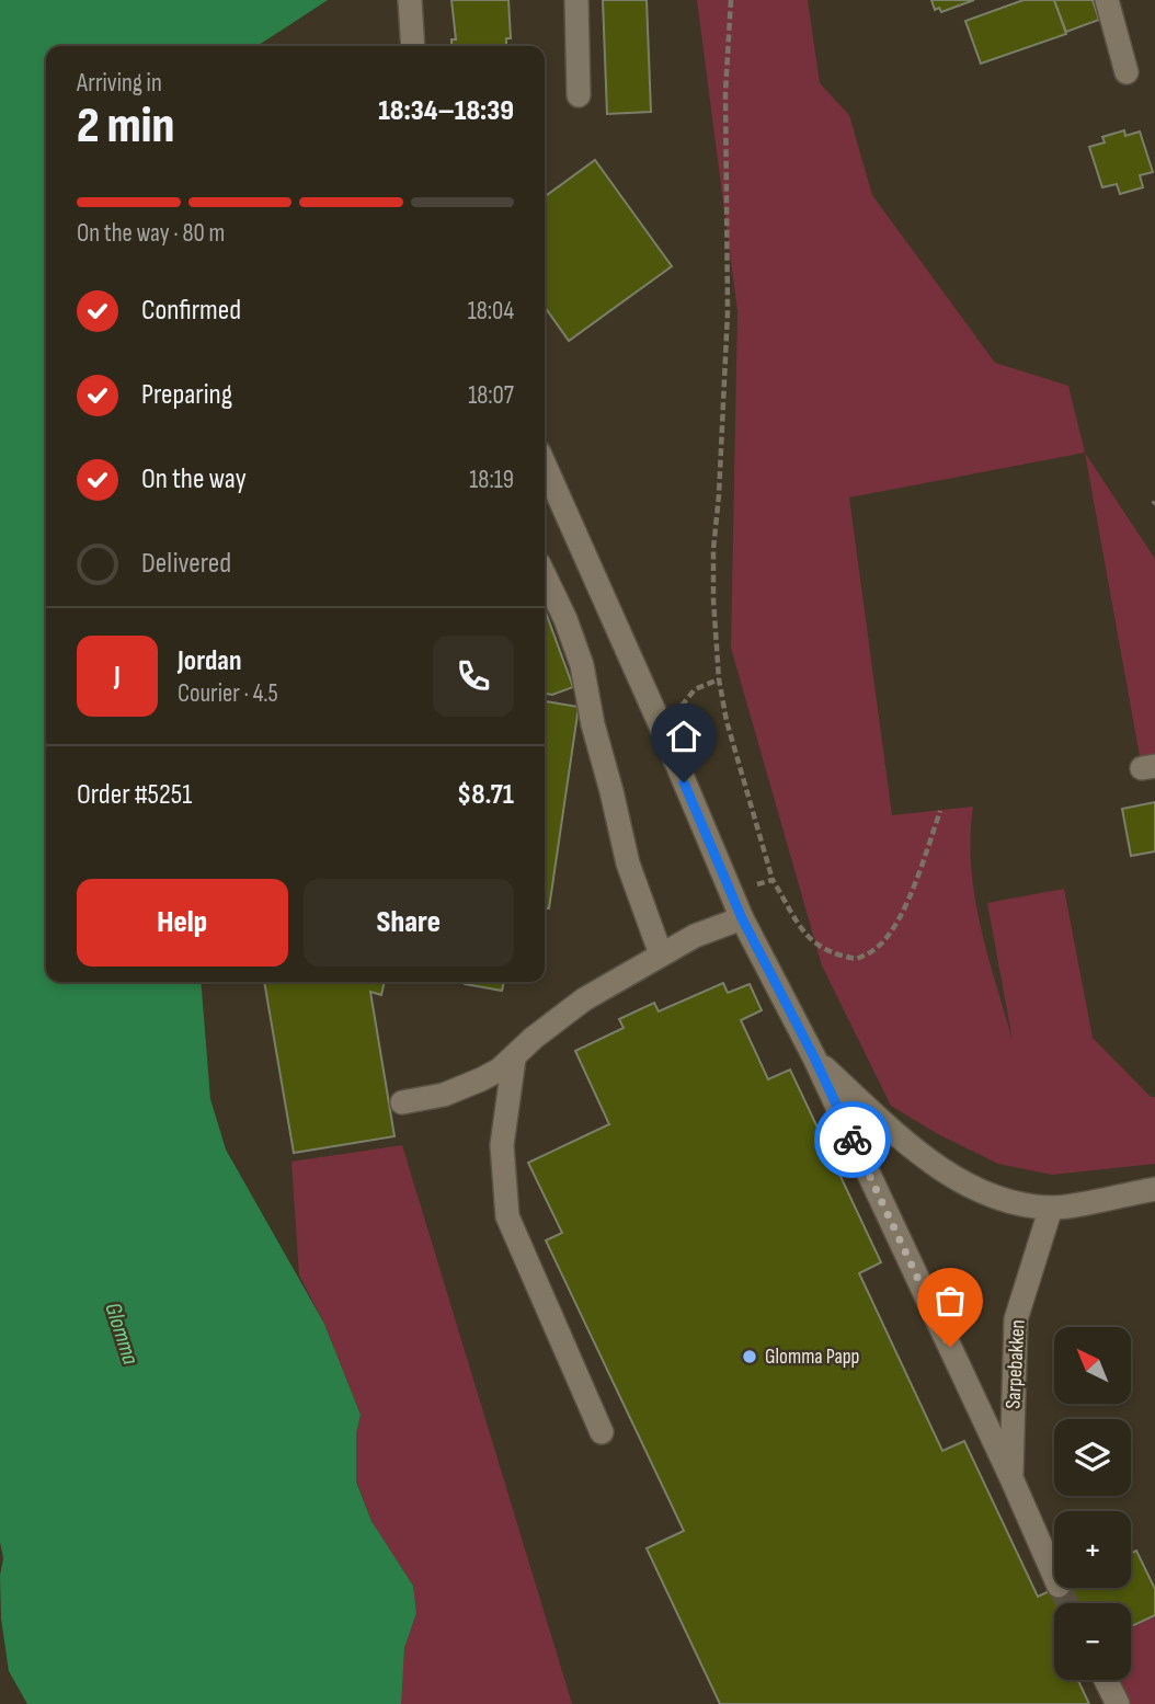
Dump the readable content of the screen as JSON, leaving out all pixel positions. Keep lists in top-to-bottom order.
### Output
{
  "streets": {
    "street": ["Sarpebakken"]
  },
  "water": ["Glomma"],
  "places": ["Glomma Papp"],
  "north": "top left",
  "page": {
    "heading": ["2 min", "Arriving in", "18:34–18:39"],
    "panel": [
      "Jordan",
      "Courier · 4.5",
      "Order #5251",
      "$8.71"
    ],
    "bar": "On the way · 80 m",
    "list": [
      ["Confirmed", "18:04"],
      ["Preparing", "18:07"],
      ["On the way", "18:19"],
      "Delivered"
    ],
    "round": "J",
    "buttons": ["Help", "Share"],
    "map_buttons": ["+", "−"]
  }
}
